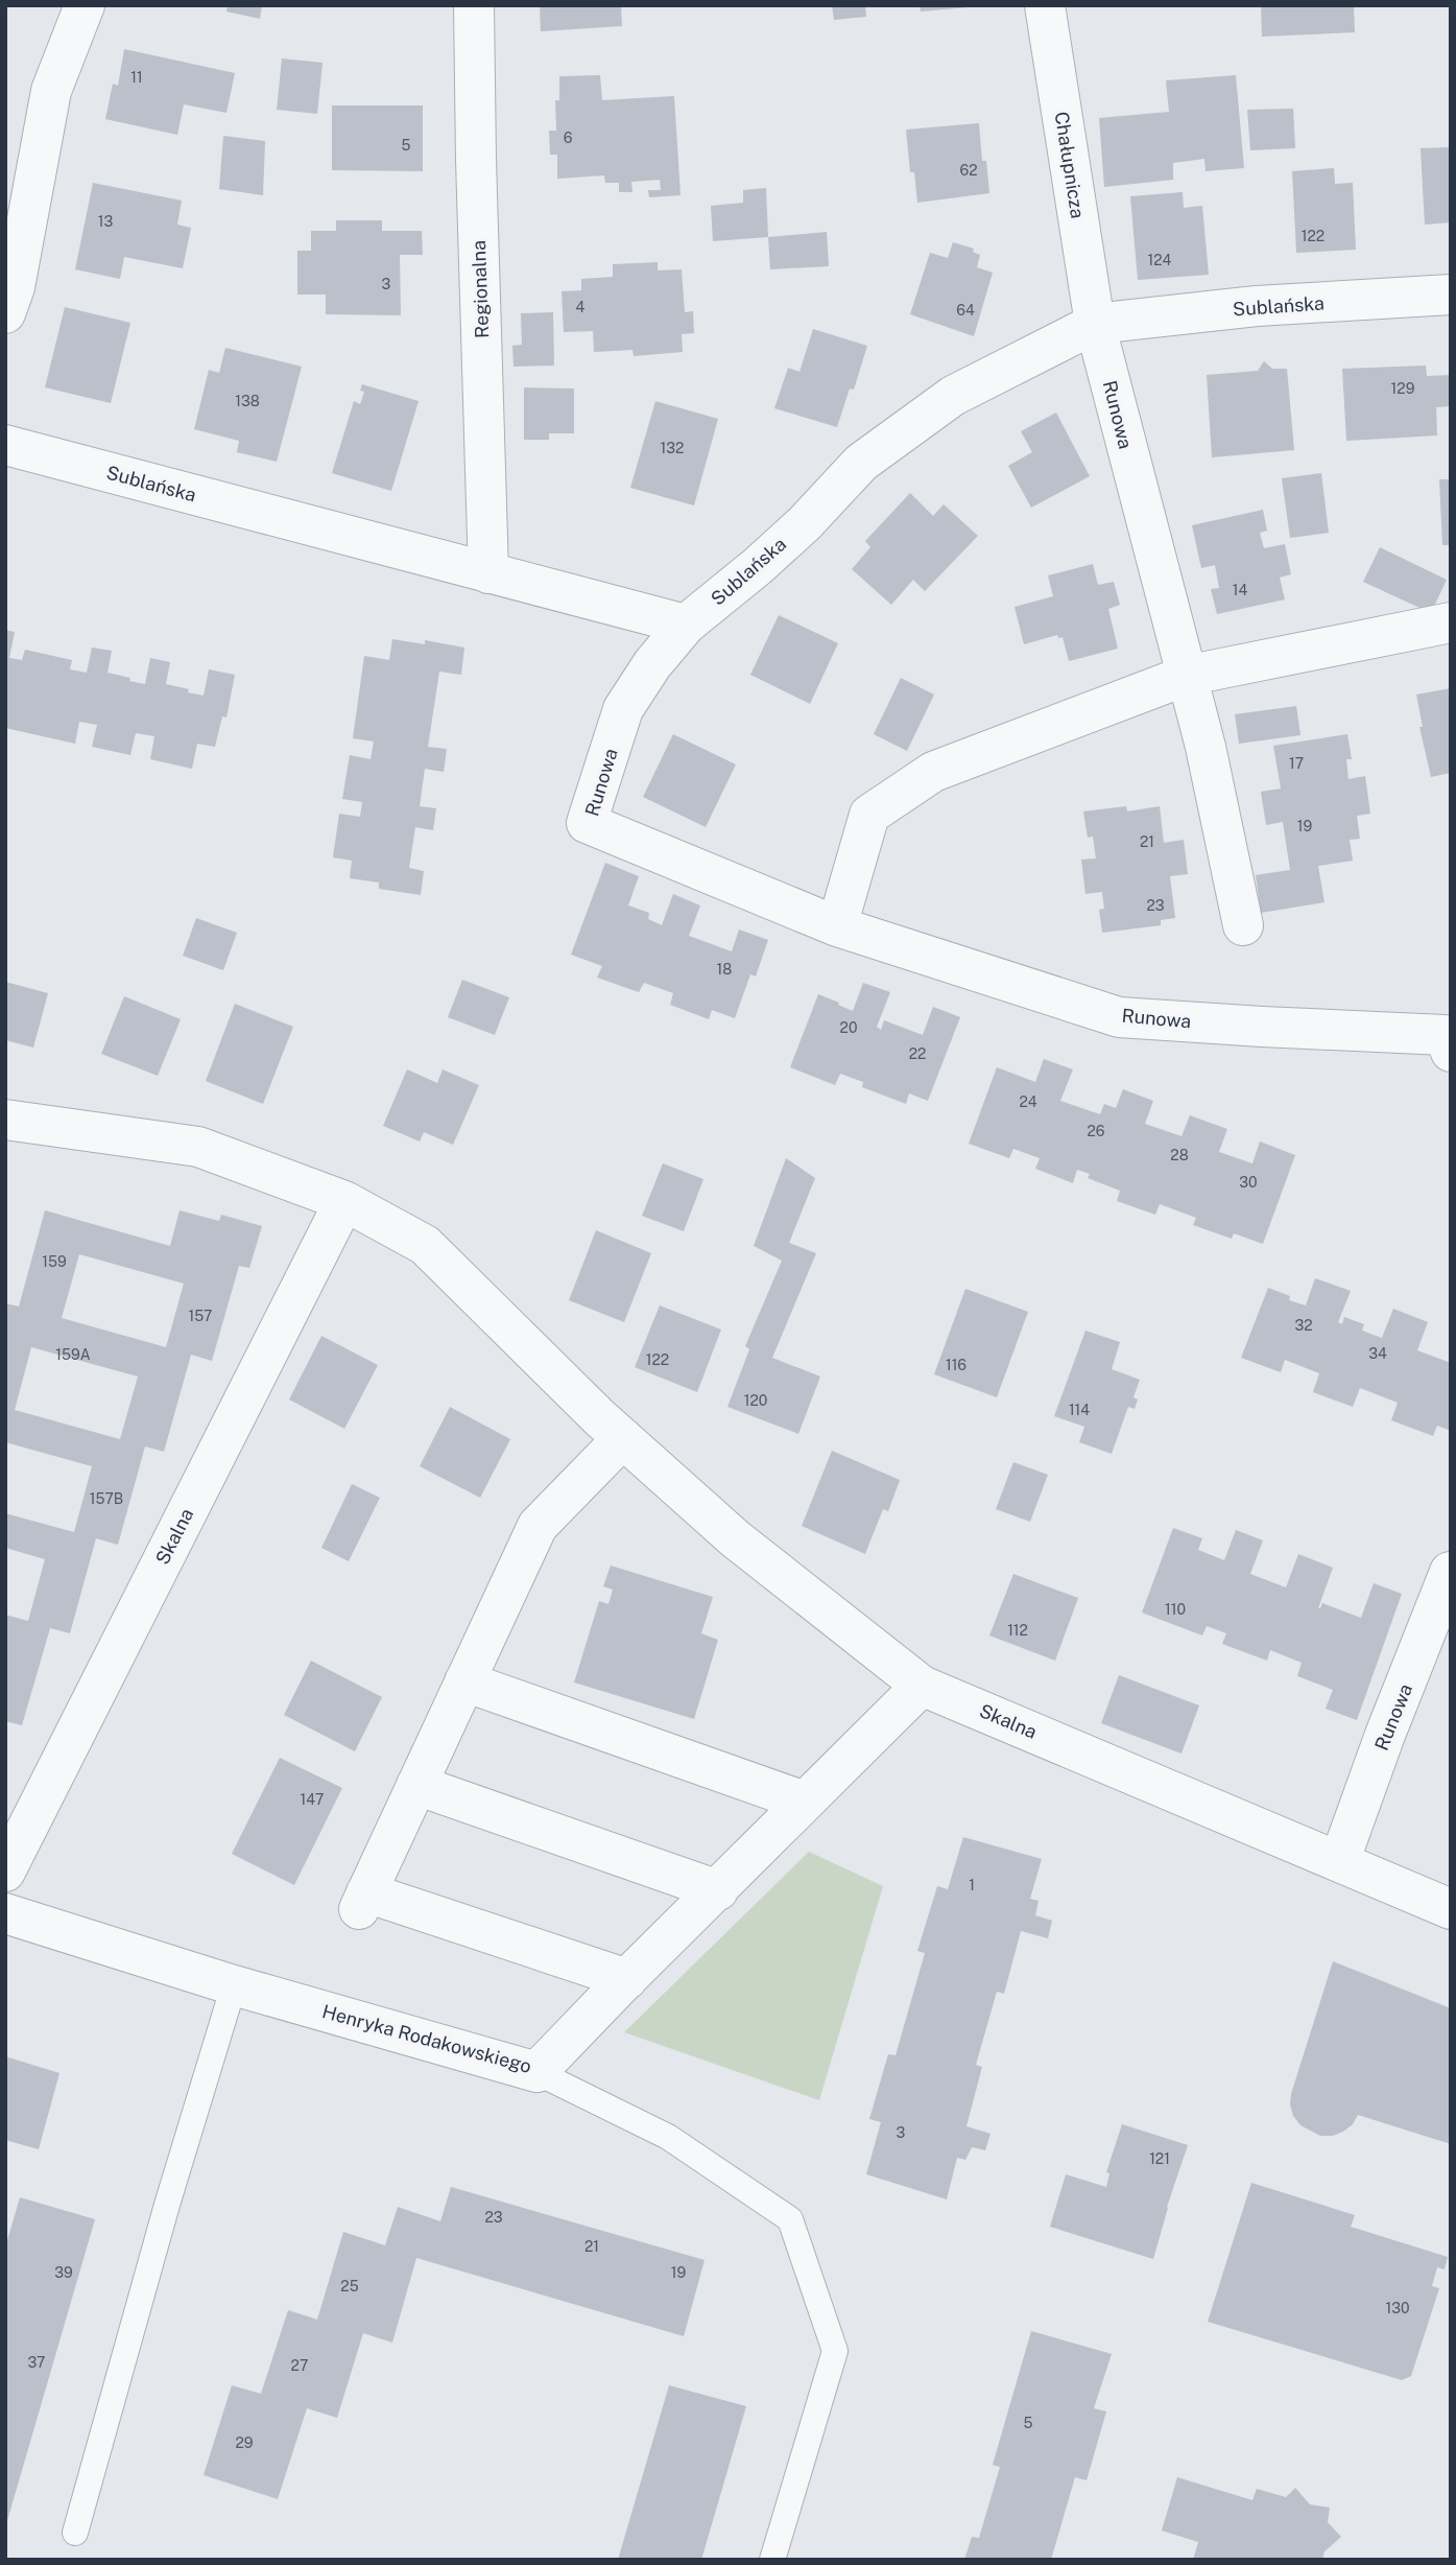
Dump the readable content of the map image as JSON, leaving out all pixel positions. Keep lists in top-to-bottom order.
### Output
{
  "streets": {
    "street": [
      "Chałupnicza",
      "Regionalna",
      "Sublańska",
      "Runowa",
      "Skalna",
      "Henryka Rodakowskiego"
    ]
  },
  "crossings": [
    ["Chałupnicza", "Sublańska"],
    ["Chałupnicza", "Runowa"],
    ["Regionalna", "Sublańska"],
    ["Sublańska", "Runowa"],
    ["Runowa", "Skalna"],
    ["Skalna", "Henryka Rodakowskiego"]
  ],
  "house_numbers": [
    "11",
    "6",
    "5",
    "62",
    "13",
    "122",
    "124",
    "3",
    "4",
    "64",
    "129",
    "138",
    "132",
    "14",
    "17",
    "19",
    "21",
    "23",
    "18",
    "20",
    "22",
    "24",
    "26",
    "28",
    "30",
    "159",
    "157",
    "32",
    "34",
    "159A",
    "122",
    "116",
    "120",
    "114",
    "157B",
    "110",
    "112",
    "147",
    "1",
    "3",
    "121",
    "23",
    "21",
    "39",
    "19",
    "25",
    "130",
    "37",
    "27",
    "5",
    "29"
  ]
}
